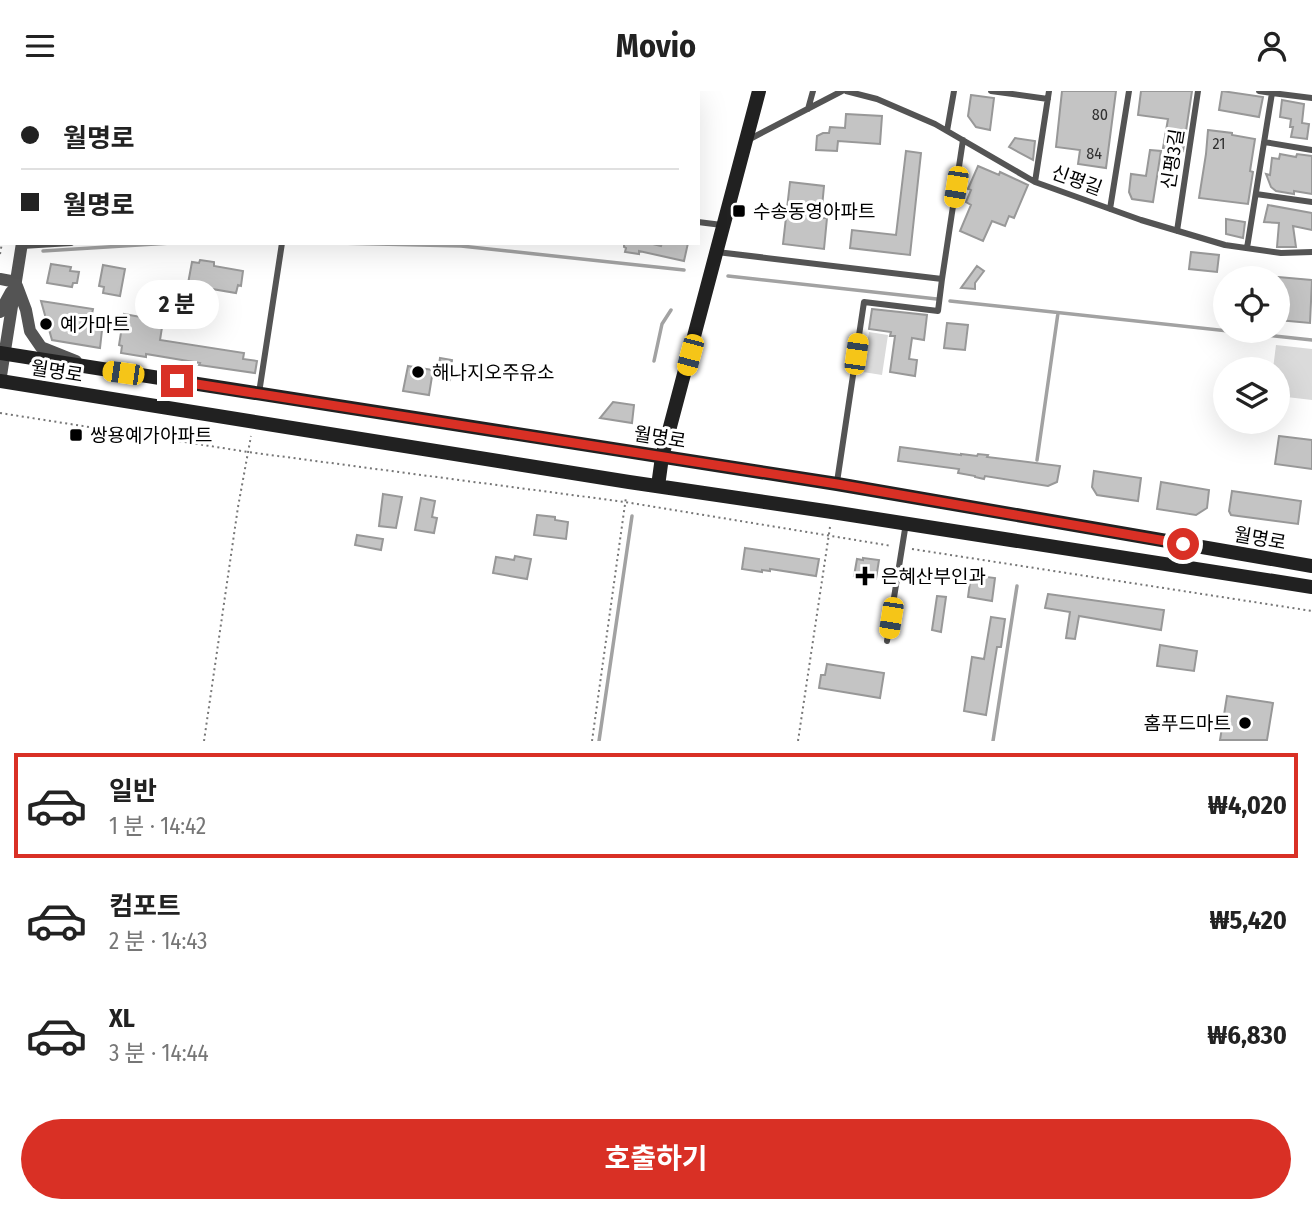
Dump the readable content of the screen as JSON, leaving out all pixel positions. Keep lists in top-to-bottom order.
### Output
{
  "streets": {
    "street": ["월명로"],
    "lane": ["신평3길", "신평길"]
  },
  "crossings": [
    ["신평3길", "신평길"]
  ],
  "places": {
    "transit": ["수송동영아파트", "쌍용예가아파트"],
    "other": ["예가마트", "해나지오주유소", "홈푸드마트"],
    "health": ["은혜산부인과"]
  },
  "house_numbers": ["80", "21", "84"],
  "page": {
    "header": "Movio",
    "banner": ["월명로", "월명로"],
    "bubble": "2 분",
    "list": [
      {
        "name": "일반",
        "note": "1 분 · 14:42",
        "value": "₩4,020"
      },
      {
        "name": "컴포트",
        "note": "2 분 · 14:43",
        "value": "₩5,420"
      },
      {
        "name": "XL",
        "note": "3 분 · 14:44",
        "value": "₩6,830"
      }
    ],
    "buttons": "호출하기"
  }
}
